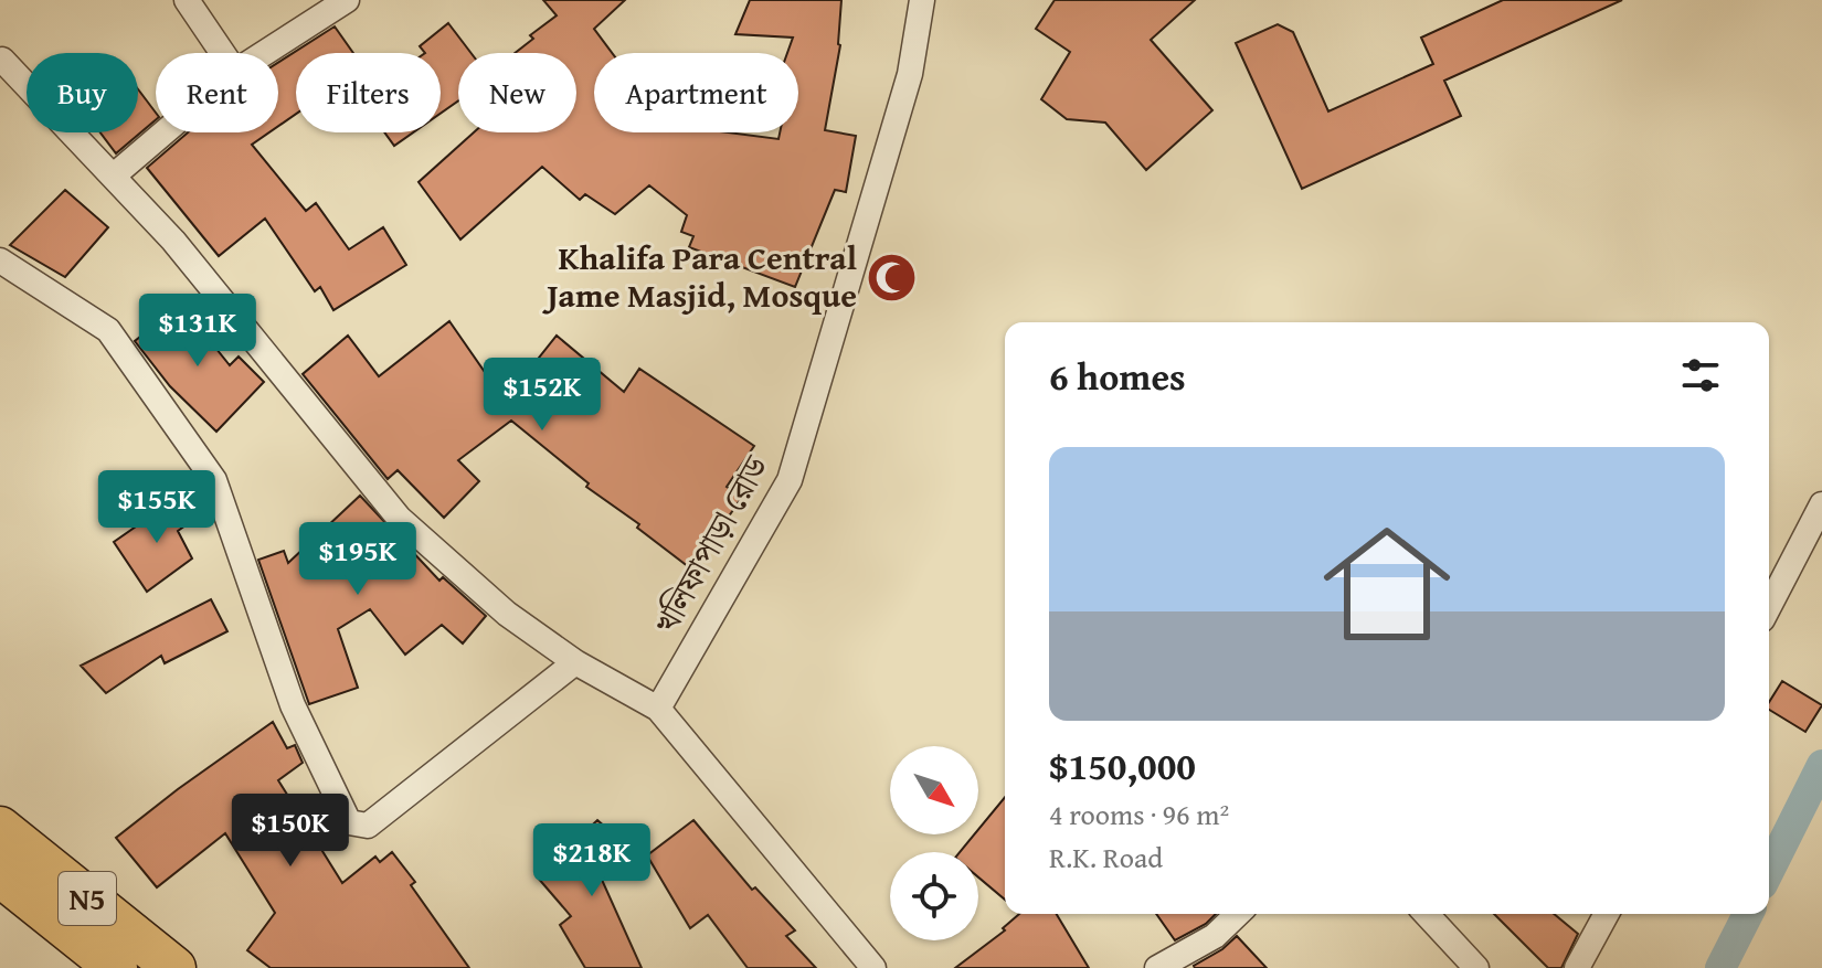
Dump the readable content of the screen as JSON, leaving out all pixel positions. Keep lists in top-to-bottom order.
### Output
{
  "streets": {
    "highway": ["N5"],
    "street": ["খলিফাপাড়া রোড"]
  },
  "places": {
    "mosque": ["Khalifa Para Central Jame Masjid, Mosque"]
  },
  "north": "bottom right",
  "page": {
    "chip": [
      "Buy",
      "Rent",
      "Filters",
      "New",
      "Apartment"
    ],
    "price": [
      "$131K",
      "$152K",
      "$155K",
      "$195K",
      "$150K",
      "$218K"
    ],
    "heading": "6 homes",
    "list": [
      {
        "name": "$150,000",
        "note": "4 rooms · 96 m² · R.K. Road"
      }
    ]
  }
}
